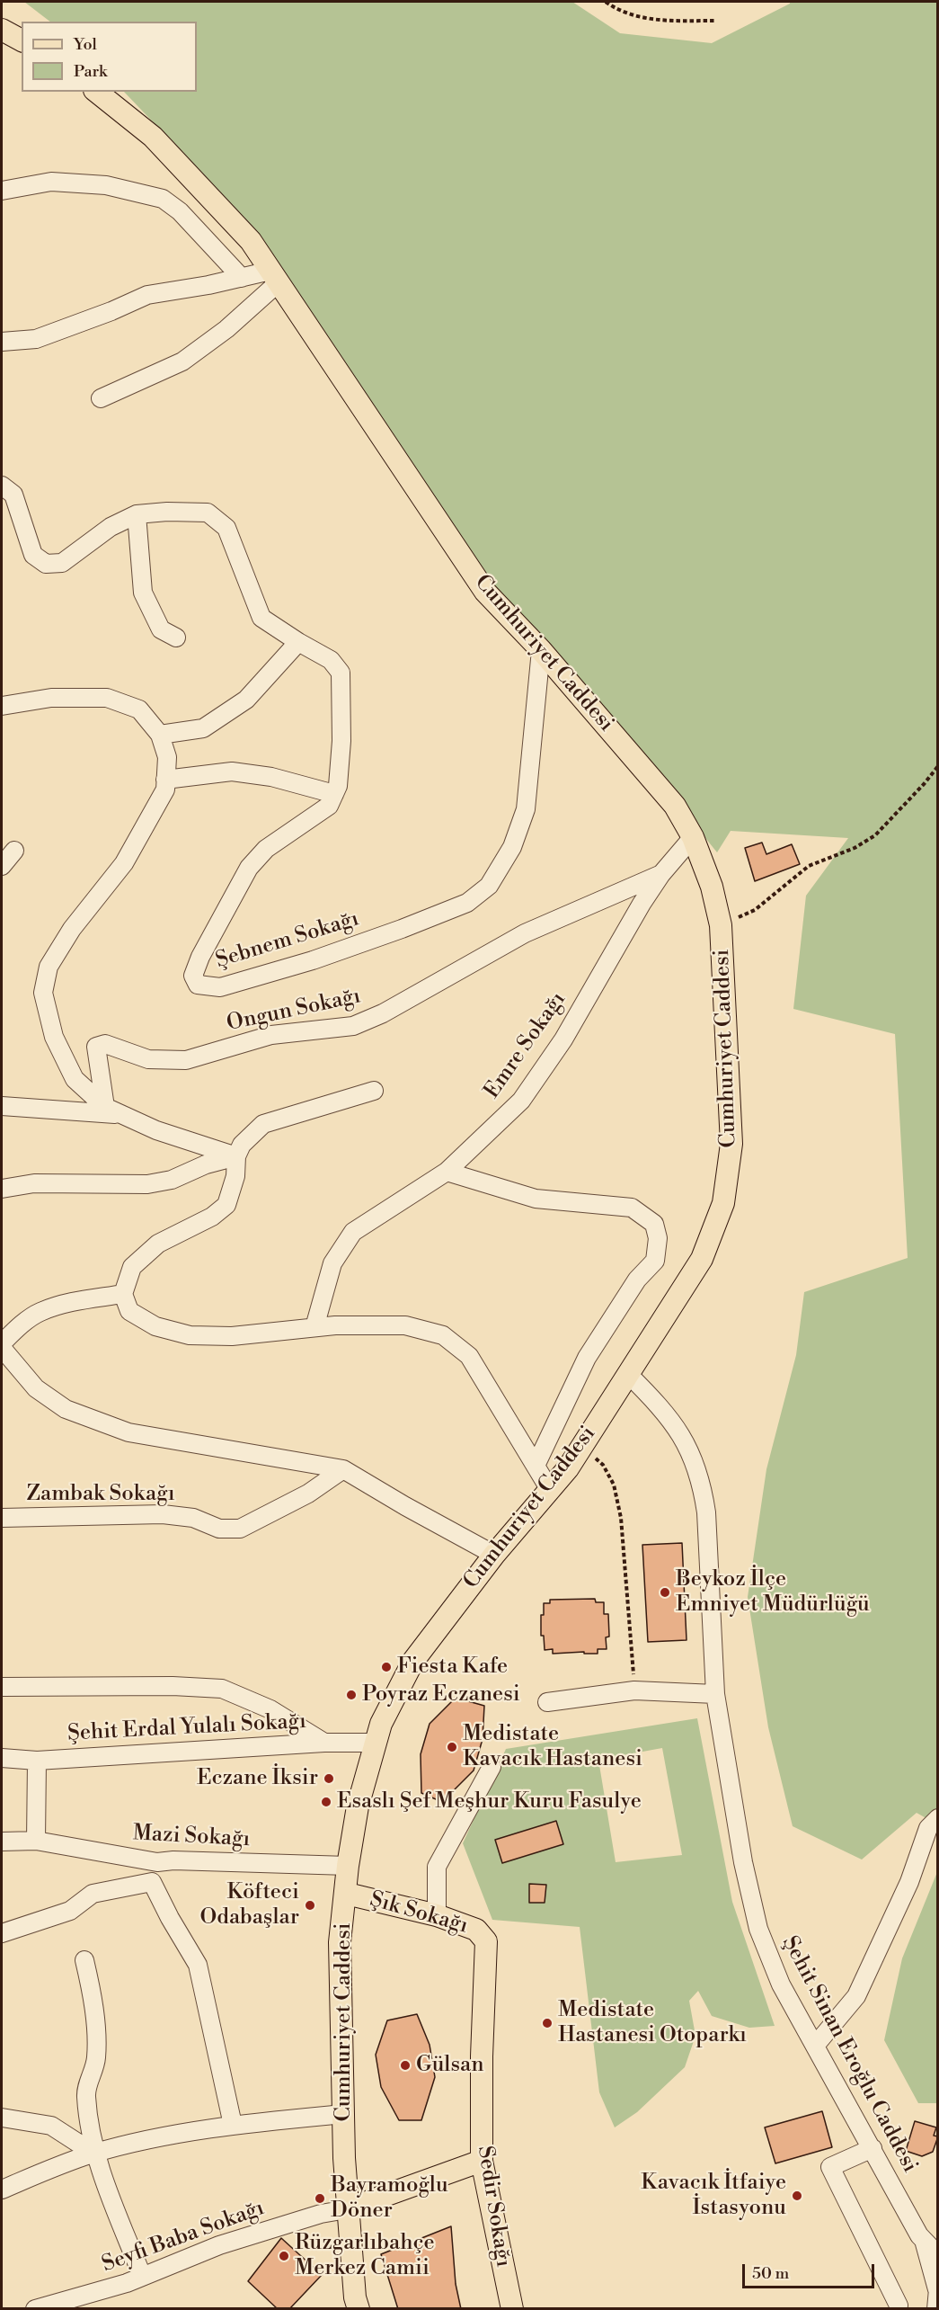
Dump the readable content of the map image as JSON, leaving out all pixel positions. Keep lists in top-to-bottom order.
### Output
{
  "streets": {
    "main road": ["Cumhuriyet Caddesi", "Şık Sokağı", "Sedir Sokağı"],
    "street": [
      "Şebnem Sokağı",
      "Ongun Sokağı",
      "Emre Sokağı",
      "Zambak Sokağı",
      "Şehit Erdal Yulalı Sokağı",
      "Mazi Sokağı",
      "Şehit Sinan Eroğlu Caddesi",
      "Seyfi Baba Sokağı"
    ]
  },
  "crossings": [
    ["Cumhuriyet Caddesi", "Şebnem Sokağı"],
    ["Cumhuriyet Caddesi", "Emre Sokağı"],
    ["Cumhuriyet Caddesi", "Şehit Erdal Yulalı Sokağı"],
    ["Cumhuriyet Caddesi", "Mazi Sokağı"],
    ["Cumhuriyet Caddesi", "Şık Sokağı"],
    ["Cumhuriyet Caddesi", "Şehit Sinan Eroğlu Caddesi"],
    ["Cumhuriyet Caddesi", "Seyfi Baba Sokağı"],
    ["Ongun Sokağı", "Emre Sokağı"],
    ["Şık Sokağı", "Sedir Sokağı"]
  ],
  "places": [
    "Beykoz İlçe Emniyet Müdürlüğü",
    "Fiesta Kafe",
    "Poyraz Eczanesi",
    "Medistate Kavacık Hastanesi",
    "Eczane İksir",
    "Esaslı Şef Meşhur Kuru Fasulye",
    "Köfteci Odabaşlar",
    "Medistate Hastanesi Otoparkı",
    "Gülsan",
    "Kavacık İtfaiye İstasyonu",
    "Bayramoğlu Döner",
    "Rüzgarlıbahçe Merkez Camii"
  ],
  "legend": ["Yol", "Park"],
  "scale_bar": "50 m"
}
